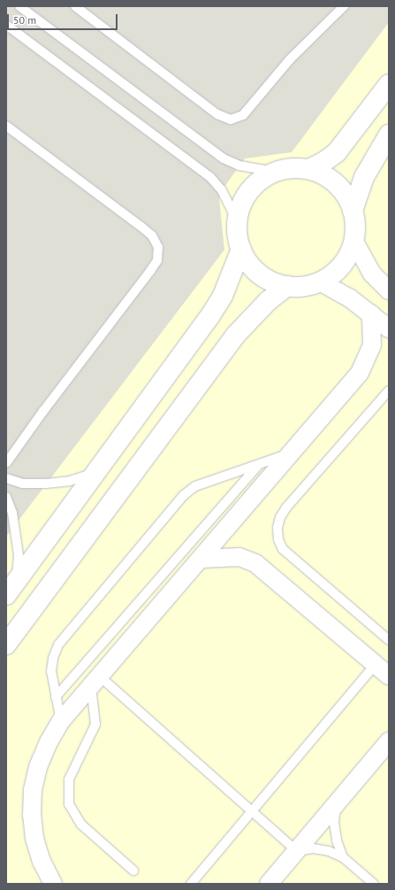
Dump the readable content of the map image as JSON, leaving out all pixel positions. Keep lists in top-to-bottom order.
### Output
{
  "scale_bar": "50 m"
}
